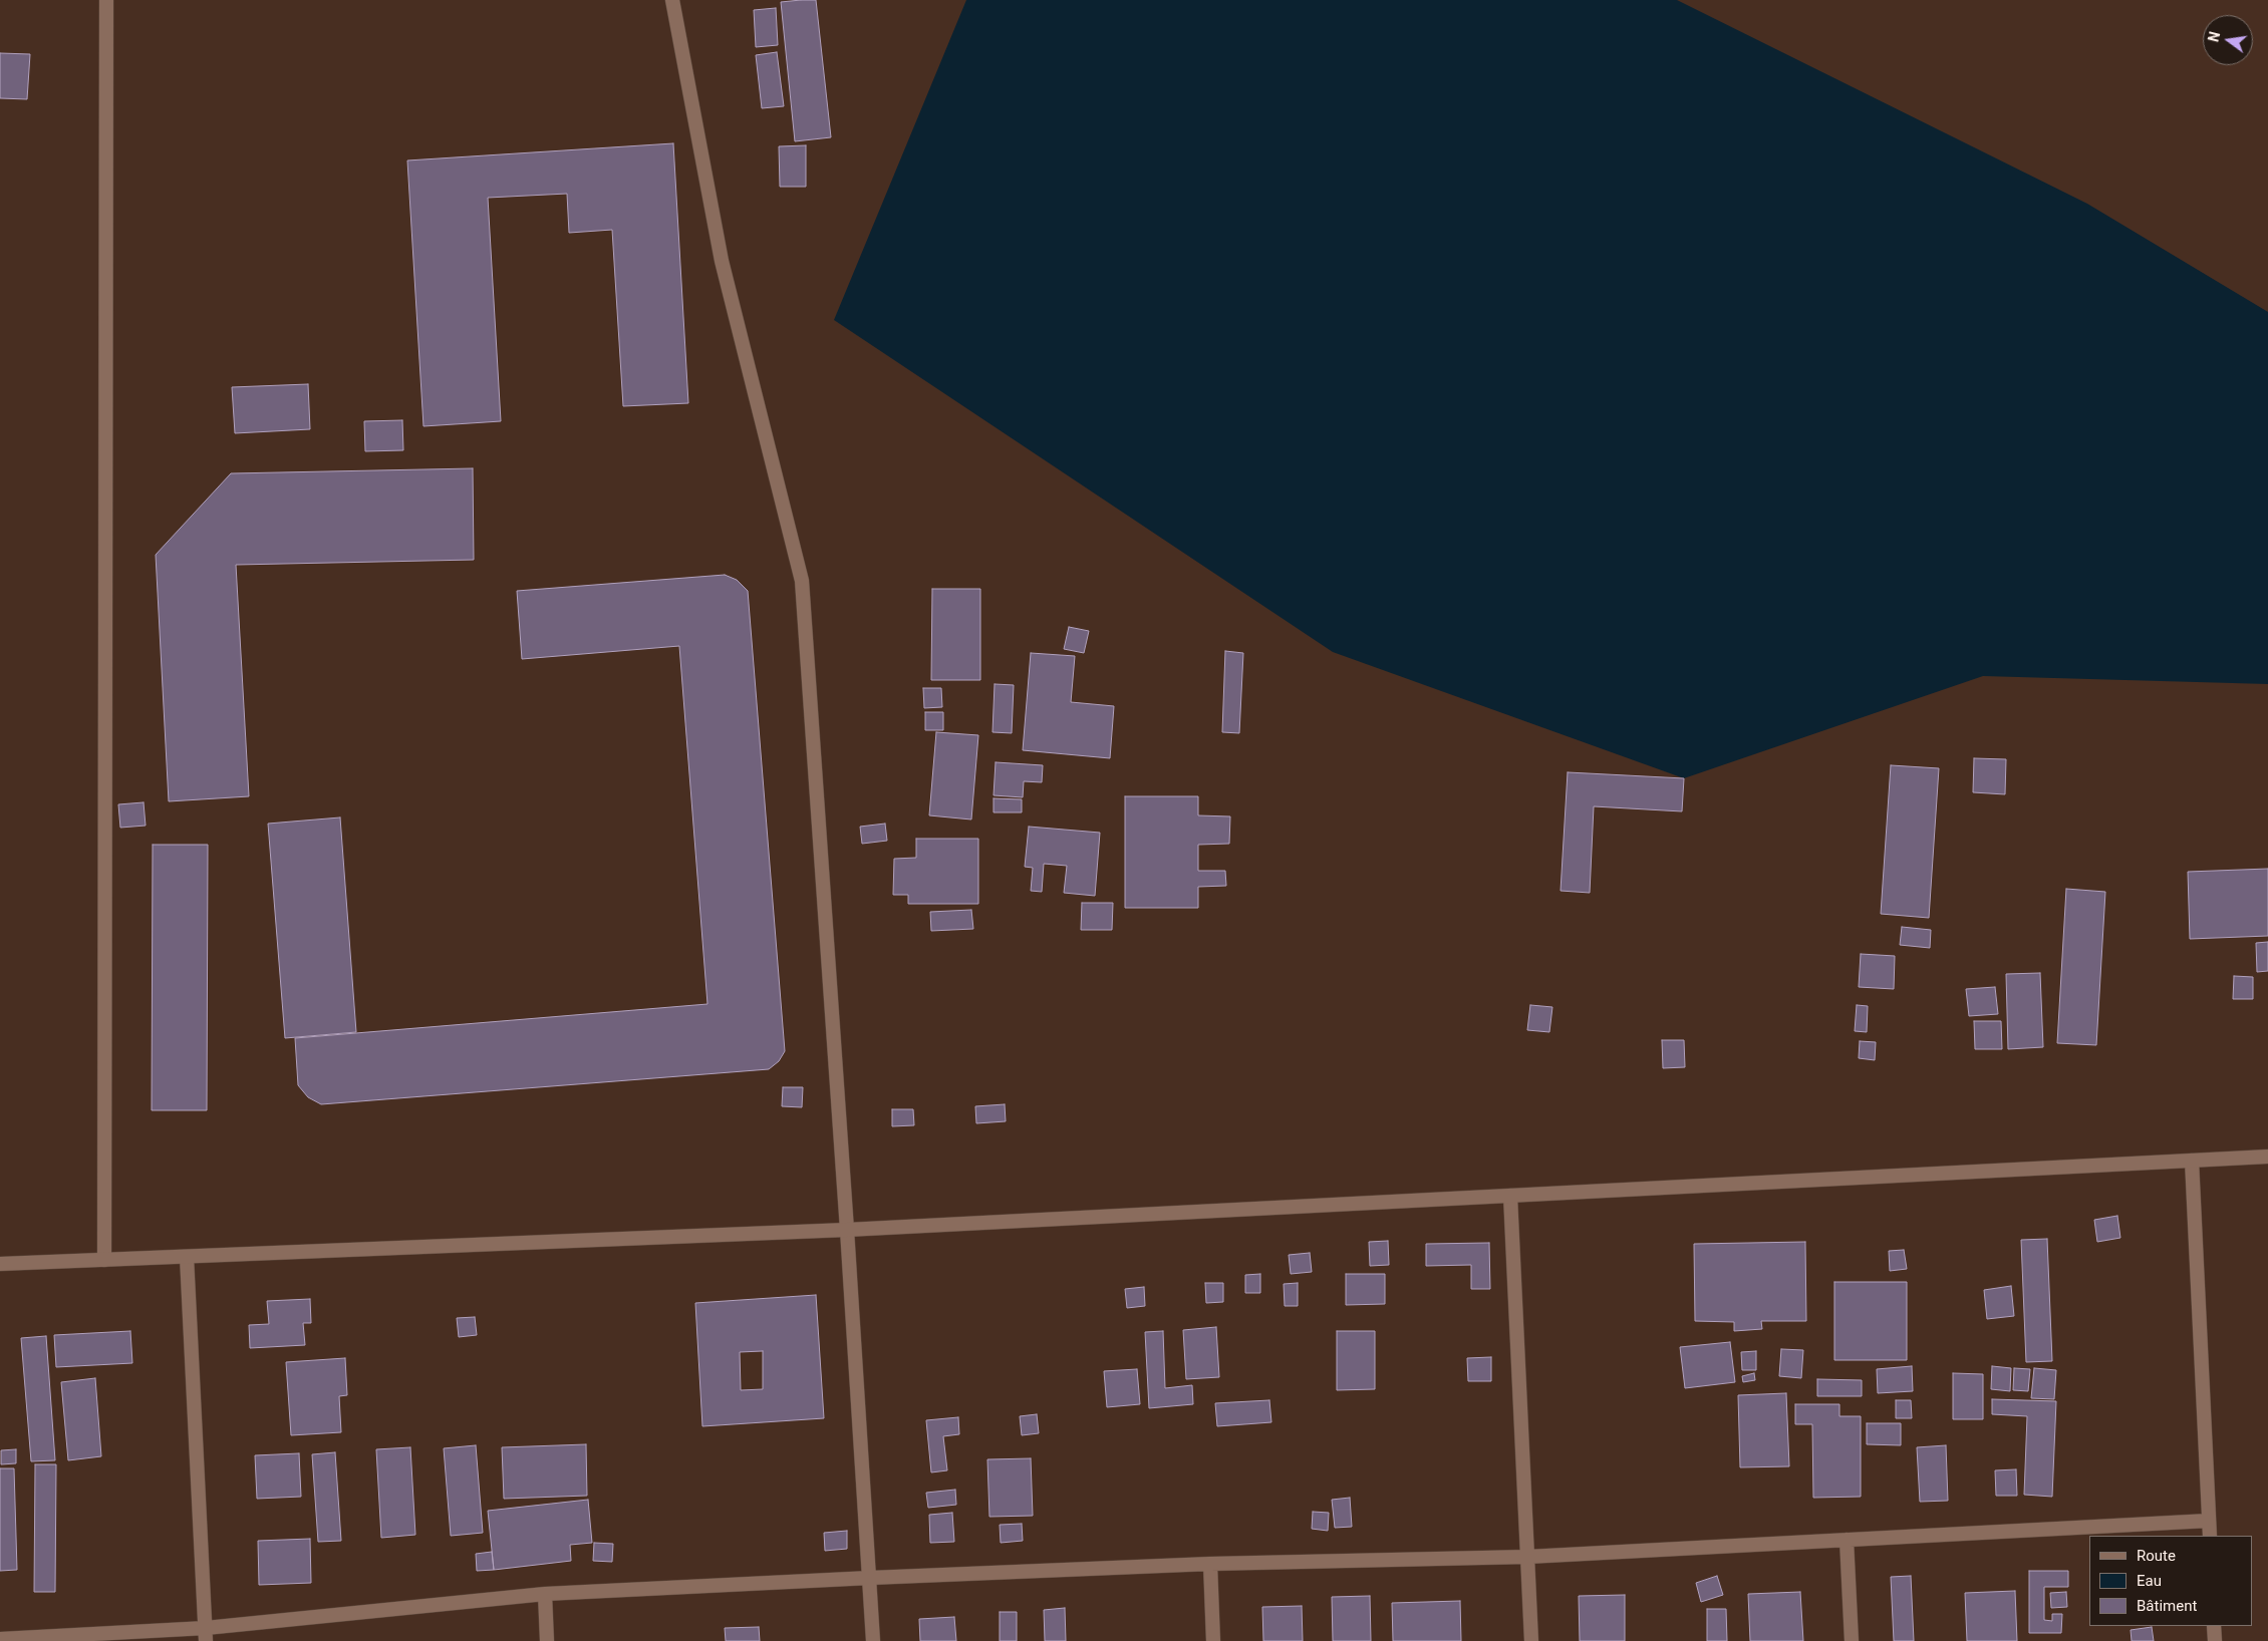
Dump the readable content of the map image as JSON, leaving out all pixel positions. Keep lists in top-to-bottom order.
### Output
{
  "legend": ["Route", "Eau", "Bâtiment"],
  "north": "left"
}
